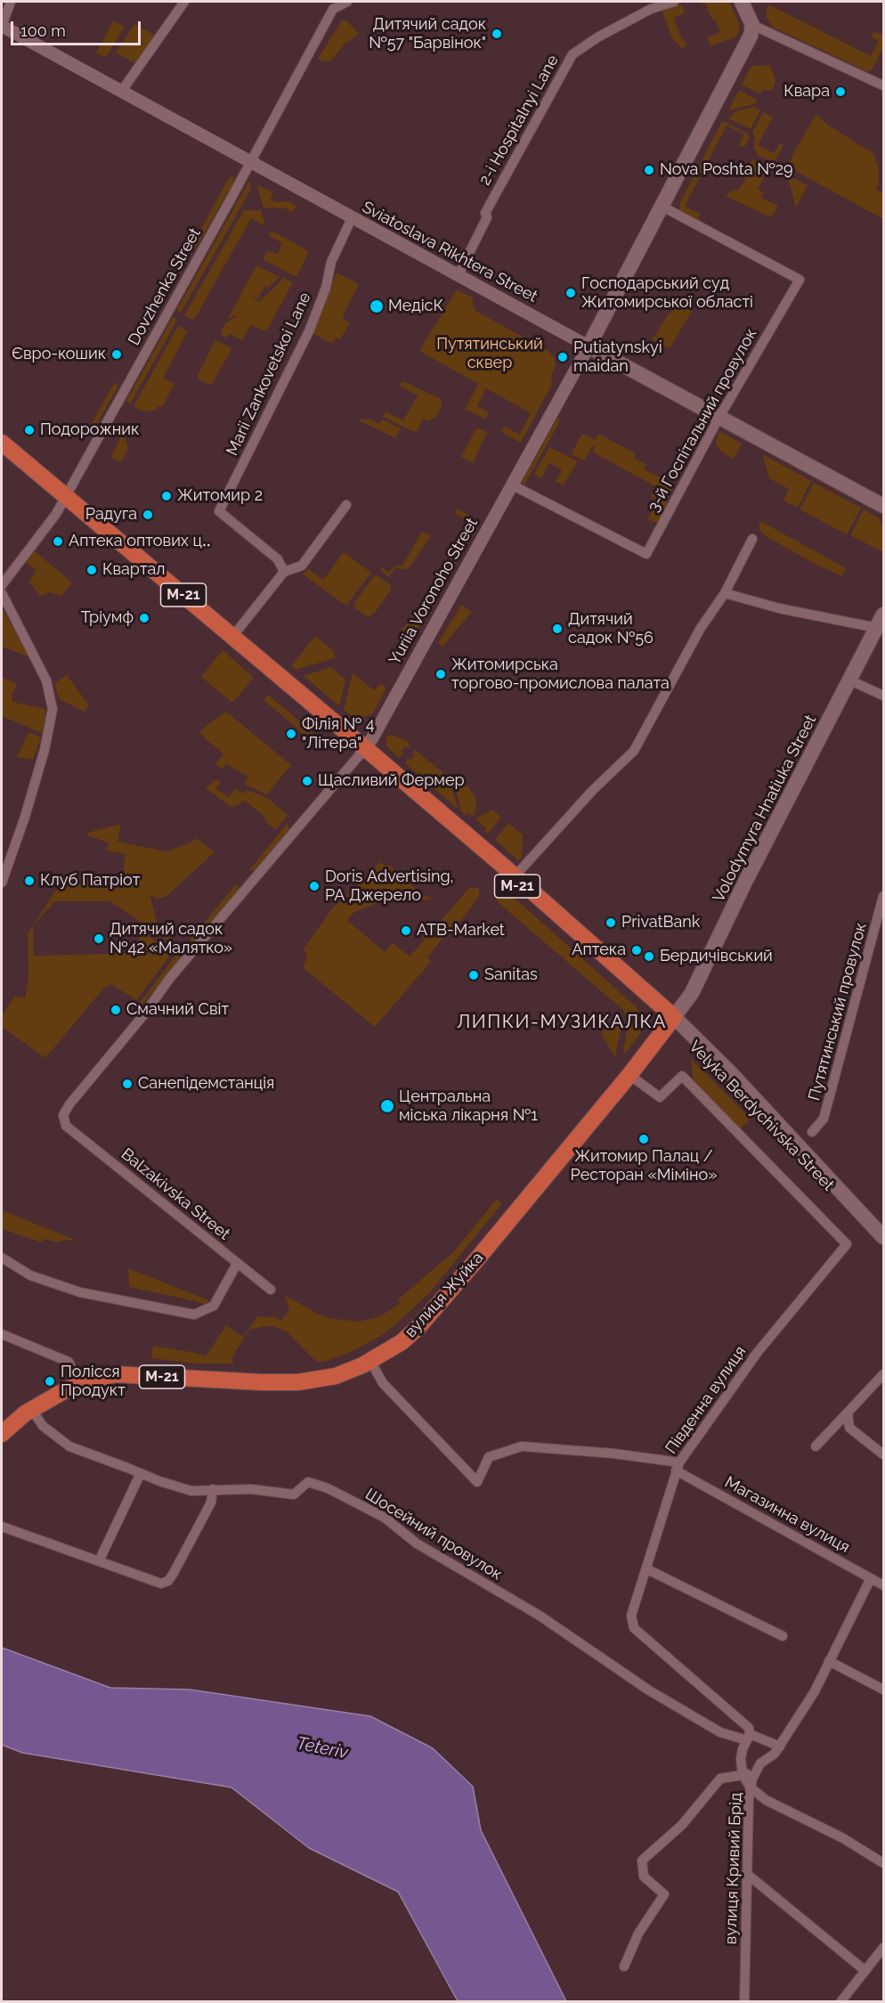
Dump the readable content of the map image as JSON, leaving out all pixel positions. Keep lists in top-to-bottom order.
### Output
{
  "streets": {
    "highway": ["М-21", "Velyka Berdychivska Street", "вулиця Жуйка"],
    "main road": ["Sviatoslava Rikhtera Street", "Yuriia Voronoho Street", "Volodymyra Hnatiuka Street"],
    "street": [
      "2-i Hospitalnyi Lane",
      "Dovzhenka Street",
      "Marii Zankovetskoi Lane",
      "3-й Госпітальний провулок",
      "Путятинський провулок",
      "Balzakivska Street",
      "Південна вулиця",
      "Магазинна вулиця",
      "Шосейний провулок",
      "вулиця Кривий Брід"
    ]
  },
  "crossings": [
    ["2-i Hospitalnyi Lane", "Sviatoslava Rikhtera Street"],
    ["Sviatoslava Rikhtera Street", "Dovzhenka Street"],
    ["Sviatoslava Rikhtera Street", "Marii Zankovetskoi Lane"],
    ["Sviatoslava Rikhtera Street", "3-й Госпітальний провулок"],
    ["Sviatoslava Rikhtera Street", "Yuriia Voronoho Street"],
    ["Dovzhenka Street", "М-21"],
    ["Dovzhenka Street", "Velyka Berdychivska Street"],
    ["3-й Госпітальний провулок", "Yuriia Voronoho Street"],
    ["Yuriia Voronoho Street", "М-21"],
    ["Yuriia Voronoho Street", "Velyka Berdychivska Street"],
    ["Yuriia Voronoho Street", "Balzakivska Street"],
    ["М-21", "Volodymyra Hnatiuka Street"],
    ["М-21", "Velyka Berdychivska Street"],
    ["М-21", "вулиця Жуйка"],
    ["Volodymyra Hnatiuka Street", "Velyka Berdychivska Street"],
    ["Volodymyra Hnatiuka Street", "вулиця Жуйка"],
    ["Velyka Berdychivska Street", "вулиця Жуйка"],
    ["вулиця Жуйка", "Південна вулиця"],
    ["вулиця Жуйка", "Шосейний провулок"],
    ["Південна вулиця", "Магазинна вулиця"],
    ["Південна вулиця", "Шосейний провулок"],
    ["Магазинна вулиця", "вулиця Кривий Брід"]
  ],
  "districts": ["ЛИПКИ-МУЗИКАЛКА"],
  "water": ["Teteriv"],
  "parks": ["Путятинський сквер"],
  "places": [
    "Дитячий садок №57 \"Барвінок\"",
    "Квара",
    "Nova Poshta №29",
    "Господарський суд Житомирської області",
    "МедісК",
    "Євро-кошик",
    "Putiatynskyi maidan",
    "Подорожник",
    "Житомир 2",
    "Радуга",
    "Аптека оптових ц‥",
    "Квартал",
    "Тріумф",
    "Дитячий садок №56",
    "Житомирська торгово-промислова палата",
    "Філія № 4 \"Літера\"",
    "Щасливий Фермер",
    "Клуб Патріот",
    "Doris Advertising, РА Джерело",
    "PrivatBank",
    "ATB-Market",
    "Дитячий садок №42 «Малятко»",
    "Аптека",
    "Бердичівський",
    "Sanitas",
    "Смачний Світ",
    "Санепідемстанція",
    "Центральна міська лікарня №1",
    "Житомир Палац / Ресторан «Міміно»",
    "Полісся Продукт"
  ],
  "scale_bar": "100 m"
}
